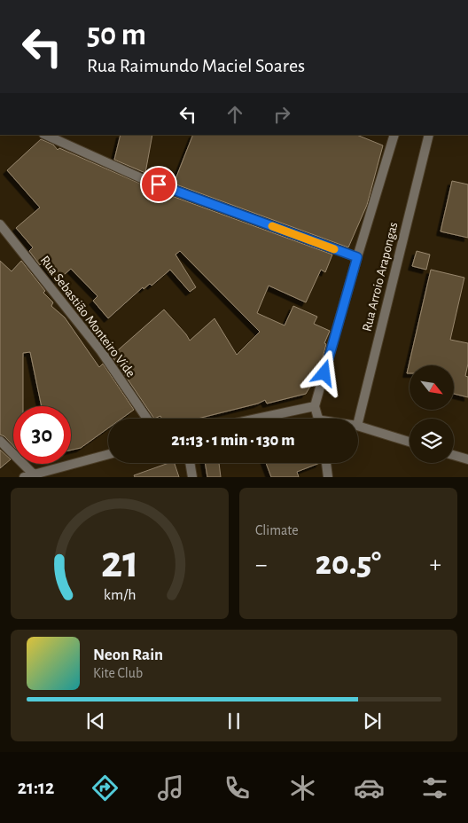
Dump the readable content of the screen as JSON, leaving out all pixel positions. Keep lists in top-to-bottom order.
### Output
{
  "streets": {
    "street": ["Rua Arroio Arapongas", "Rua Sebastião Monteiro Vide"]
  },
  "north": "bottom right",
  "page": {
    "turn": ["50 m", "Rua Raimundo Maciel Soares"],
    "limit": "30",
    "trip": "21:13 · 1 min · 130 m",
    "tile": "Climate",
    "heat": ["−", "20.5°", "+"],
    "song": ["Neon Rain", "Kite Club"],
    "tabs": "21:12",
    "gauge": ["21", "km/h"]
  }
}
